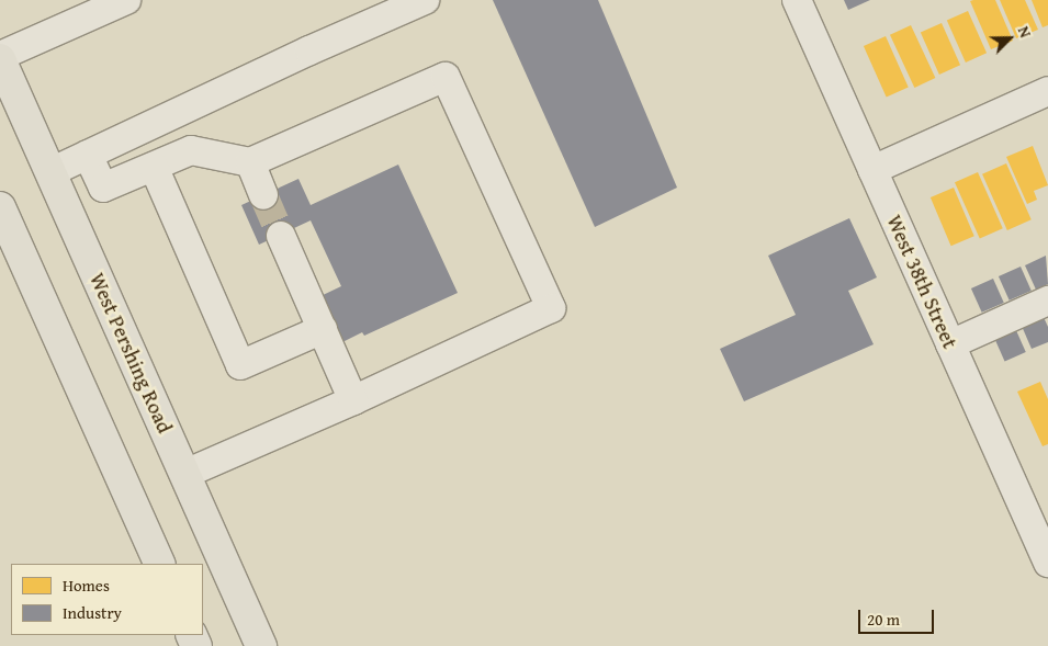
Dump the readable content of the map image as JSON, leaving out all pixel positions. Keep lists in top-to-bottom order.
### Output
{
  "streets": {
    "main road": ["West Pershing Road"],
    "street": ["West 38th Street"]
  },
  "legend": ["Homes", "Industry"],
  "scale_bar": "20 m",
  "north": "top right"
}
